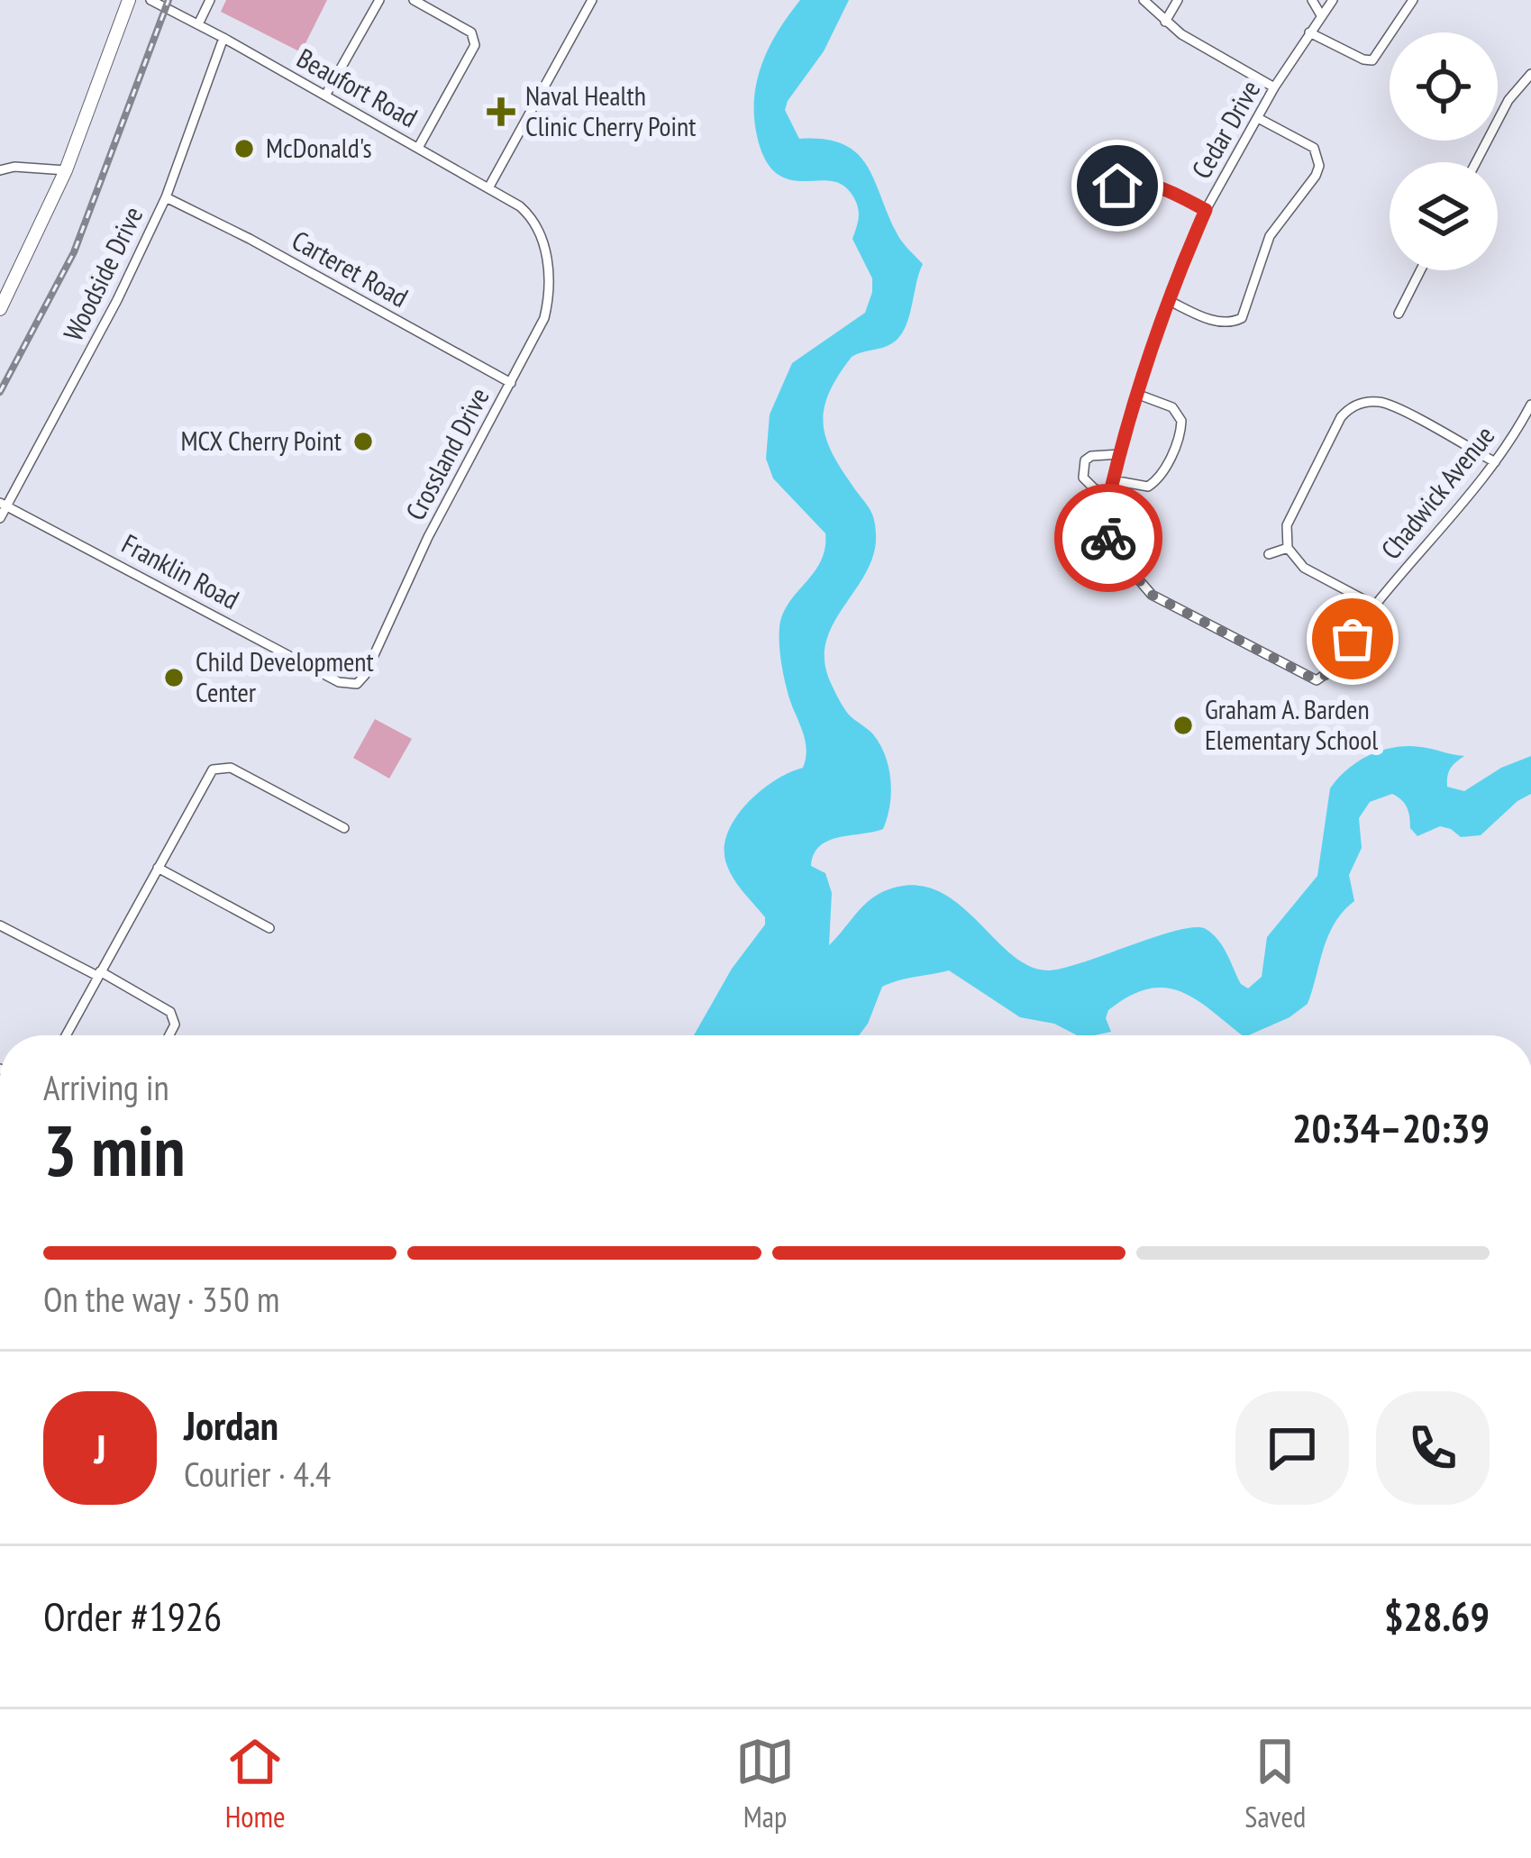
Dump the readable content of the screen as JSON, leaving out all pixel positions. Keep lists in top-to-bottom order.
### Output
{
  "streets": {
    "street": [
      "Beaufort Road",
      "Cedar Drive",
      "Carteret Road",
      "Woodside Drive",
      "Crossland Drive",
      "Chadwick Avenue",
      "Franklin Road"
    ]
  },
  "crossings": [
    ["Beaufort Road", "Woodside Drive"],
    ["Beaufort Road", "Crossland Drive"],
    ["Cedar Drive", "Chadwick Avenue"],
    ["Carteret Road", "Woodside Drive"],
    ["Carteret Road", "Crossland Drive"],
    ["Woodside Drive", "Franklin Road"],
    ["Crossland Drive", "Franklin Road"]
  ],
  "places": {
    "health": ["Naval Health Clinic Cherry Point"],
    "other": [
      "McDonald's",
      "MCX Cherry Point",
      "Child Development Center",
      "Graham A. Barden Elementary School"
    ]
  },
  "page": {
    "heading": ["3 min", "Arriving in", "20:34–20:39"],
    "panel": [
      "Jordan",
      "Courier · 4.4",
      "Order #1926",
      "$28.69"
    ],
    "bar": "On the way · 350 m",
    "round": "J",
    "tabs": ["Home", "Map", "Saved"]
  }
}
